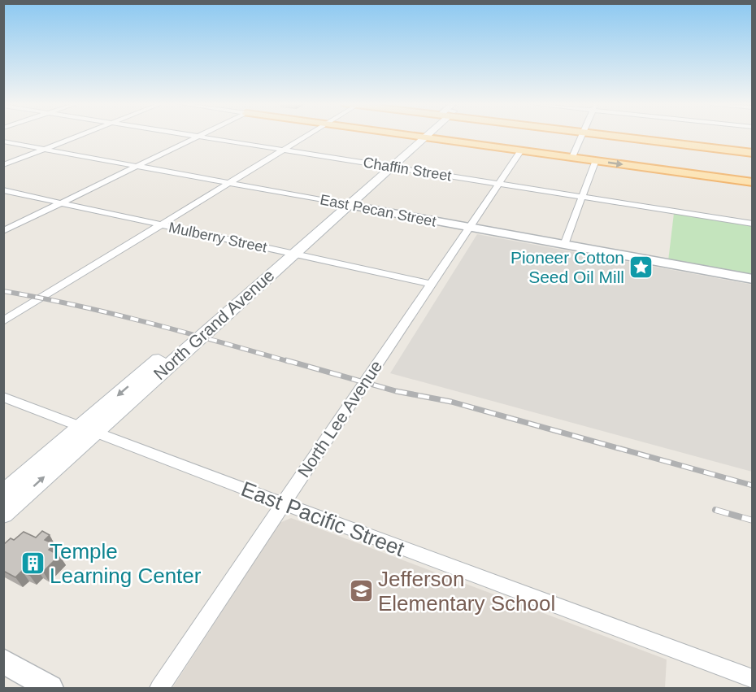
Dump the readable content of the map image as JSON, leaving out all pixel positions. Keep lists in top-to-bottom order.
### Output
{
  "streets": {
    "main road": ["North Grand Avenue"],
    "street": [
      "Chaffin Street",
      "East Pecan Street",
      "Mulberry Street",
      "North Lee Avenue",
      "East Pacific Street"
    ]
  },
  "crossings": [
    ["Chaffin Street", "North Grand Avenue"],
    ["Chaffin Street", "North Lee Avenue"],
    ["East Pecan Street", "North Grand Avenue"],
    ["East Pecan Street", "North Lee Avenue"],
    ["Mulberry Street", "North Grand Avenue"],
    ["Mulberry Street", "North Lee Avenue"],
    ["North Grand Avenue", "East Pacific Street"],
    ["North Lee Avenue", "East Pacific Street"]
  ],
  "places": {
    "place": ["Pioneer Cotton Seed Oil Mill"],
    "building": ["Temple Learning Center"],
    "school or university": ["Jefferson Elementary School"]
  }
}
